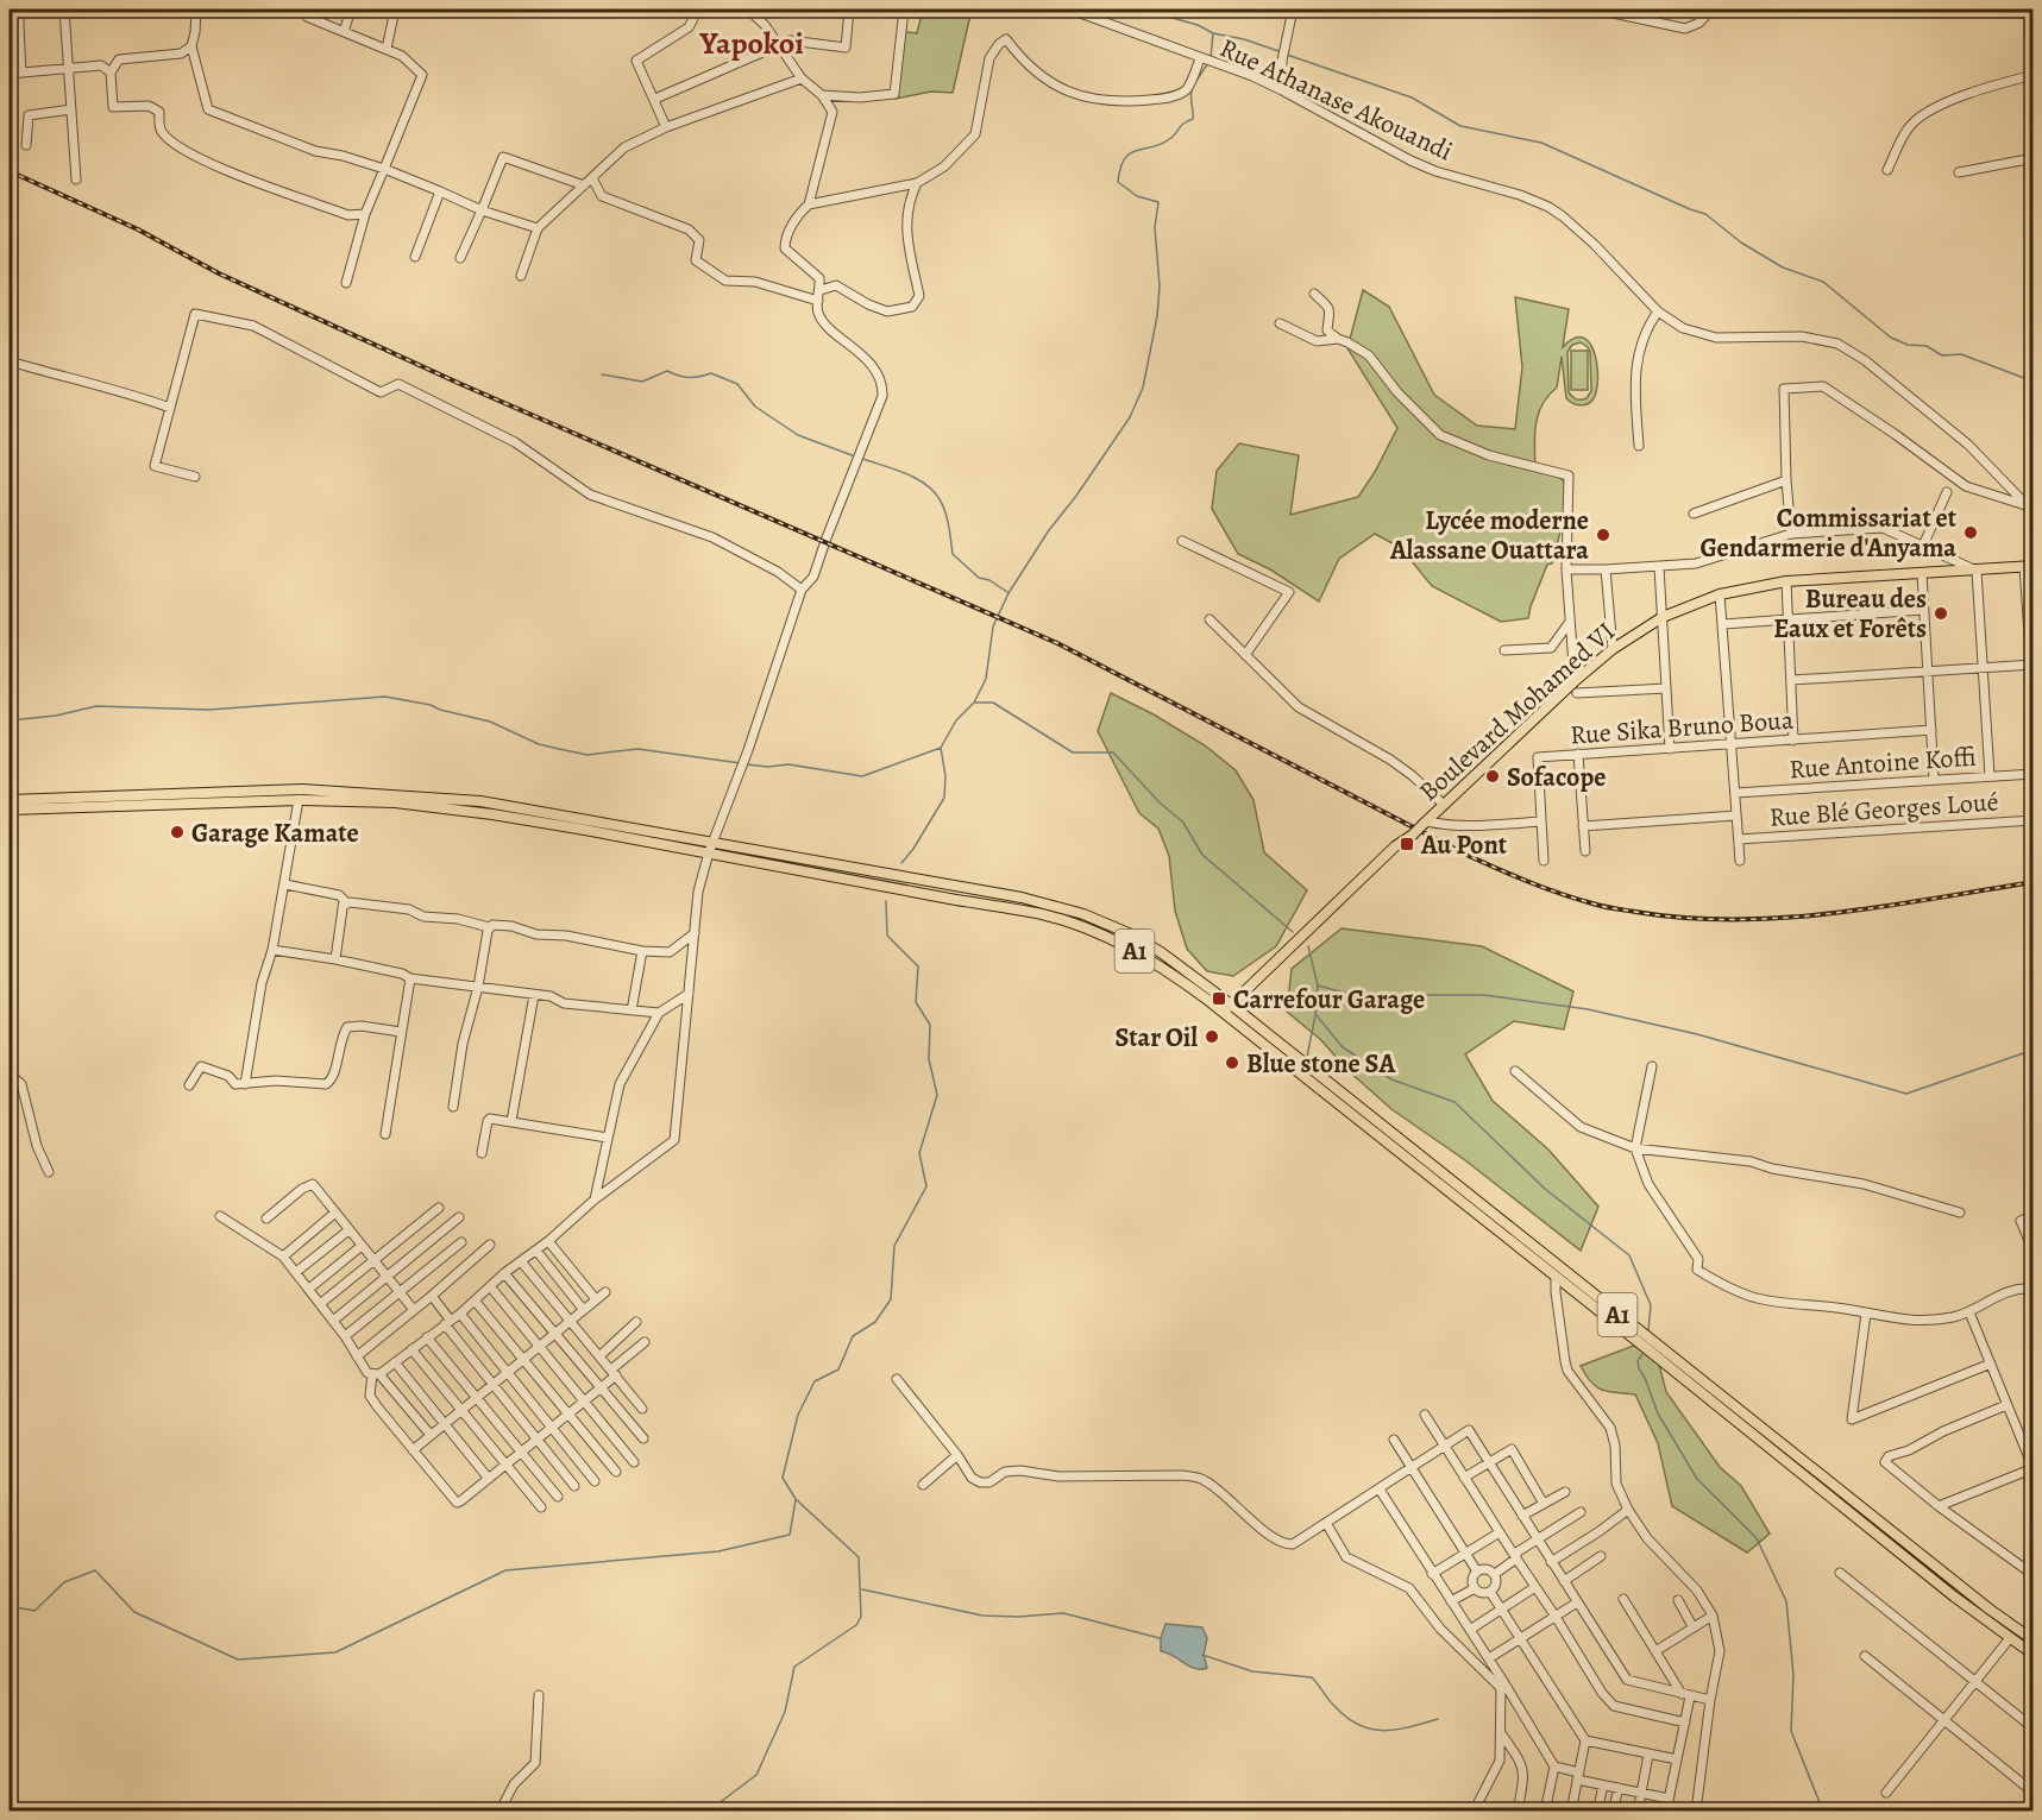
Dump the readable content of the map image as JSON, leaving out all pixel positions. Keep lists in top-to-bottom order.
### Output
{
  "streets": {
    "main road": ["Boulevard Mohamed VI", "A1"],
    "street": [
      "Rue Athanase Akouandi",
      "Rue Sika Bruno Boua",
      "Rue Antoine Koffi",
      "Rue Blé Georges Loué"
    ]
  },
  "crossings": [
    ["Boulevard Mohamed VI", "A1"]
  ],
  "districts": ["Yapokoi"],
  "places": {
    "other": [
      "Commissariat et Gendarmerie d'Anyama",
      "Lycée moderne Alassane Ouattara",
      "Bureau des Eaux et Forêts",
      "Sofacope",
      "Garage Kamate",
      "Star Oil",
      "Blue stone SA"
    ],
    "transit": ["Au Pont", "Carrefour Garage"]
  }
}
